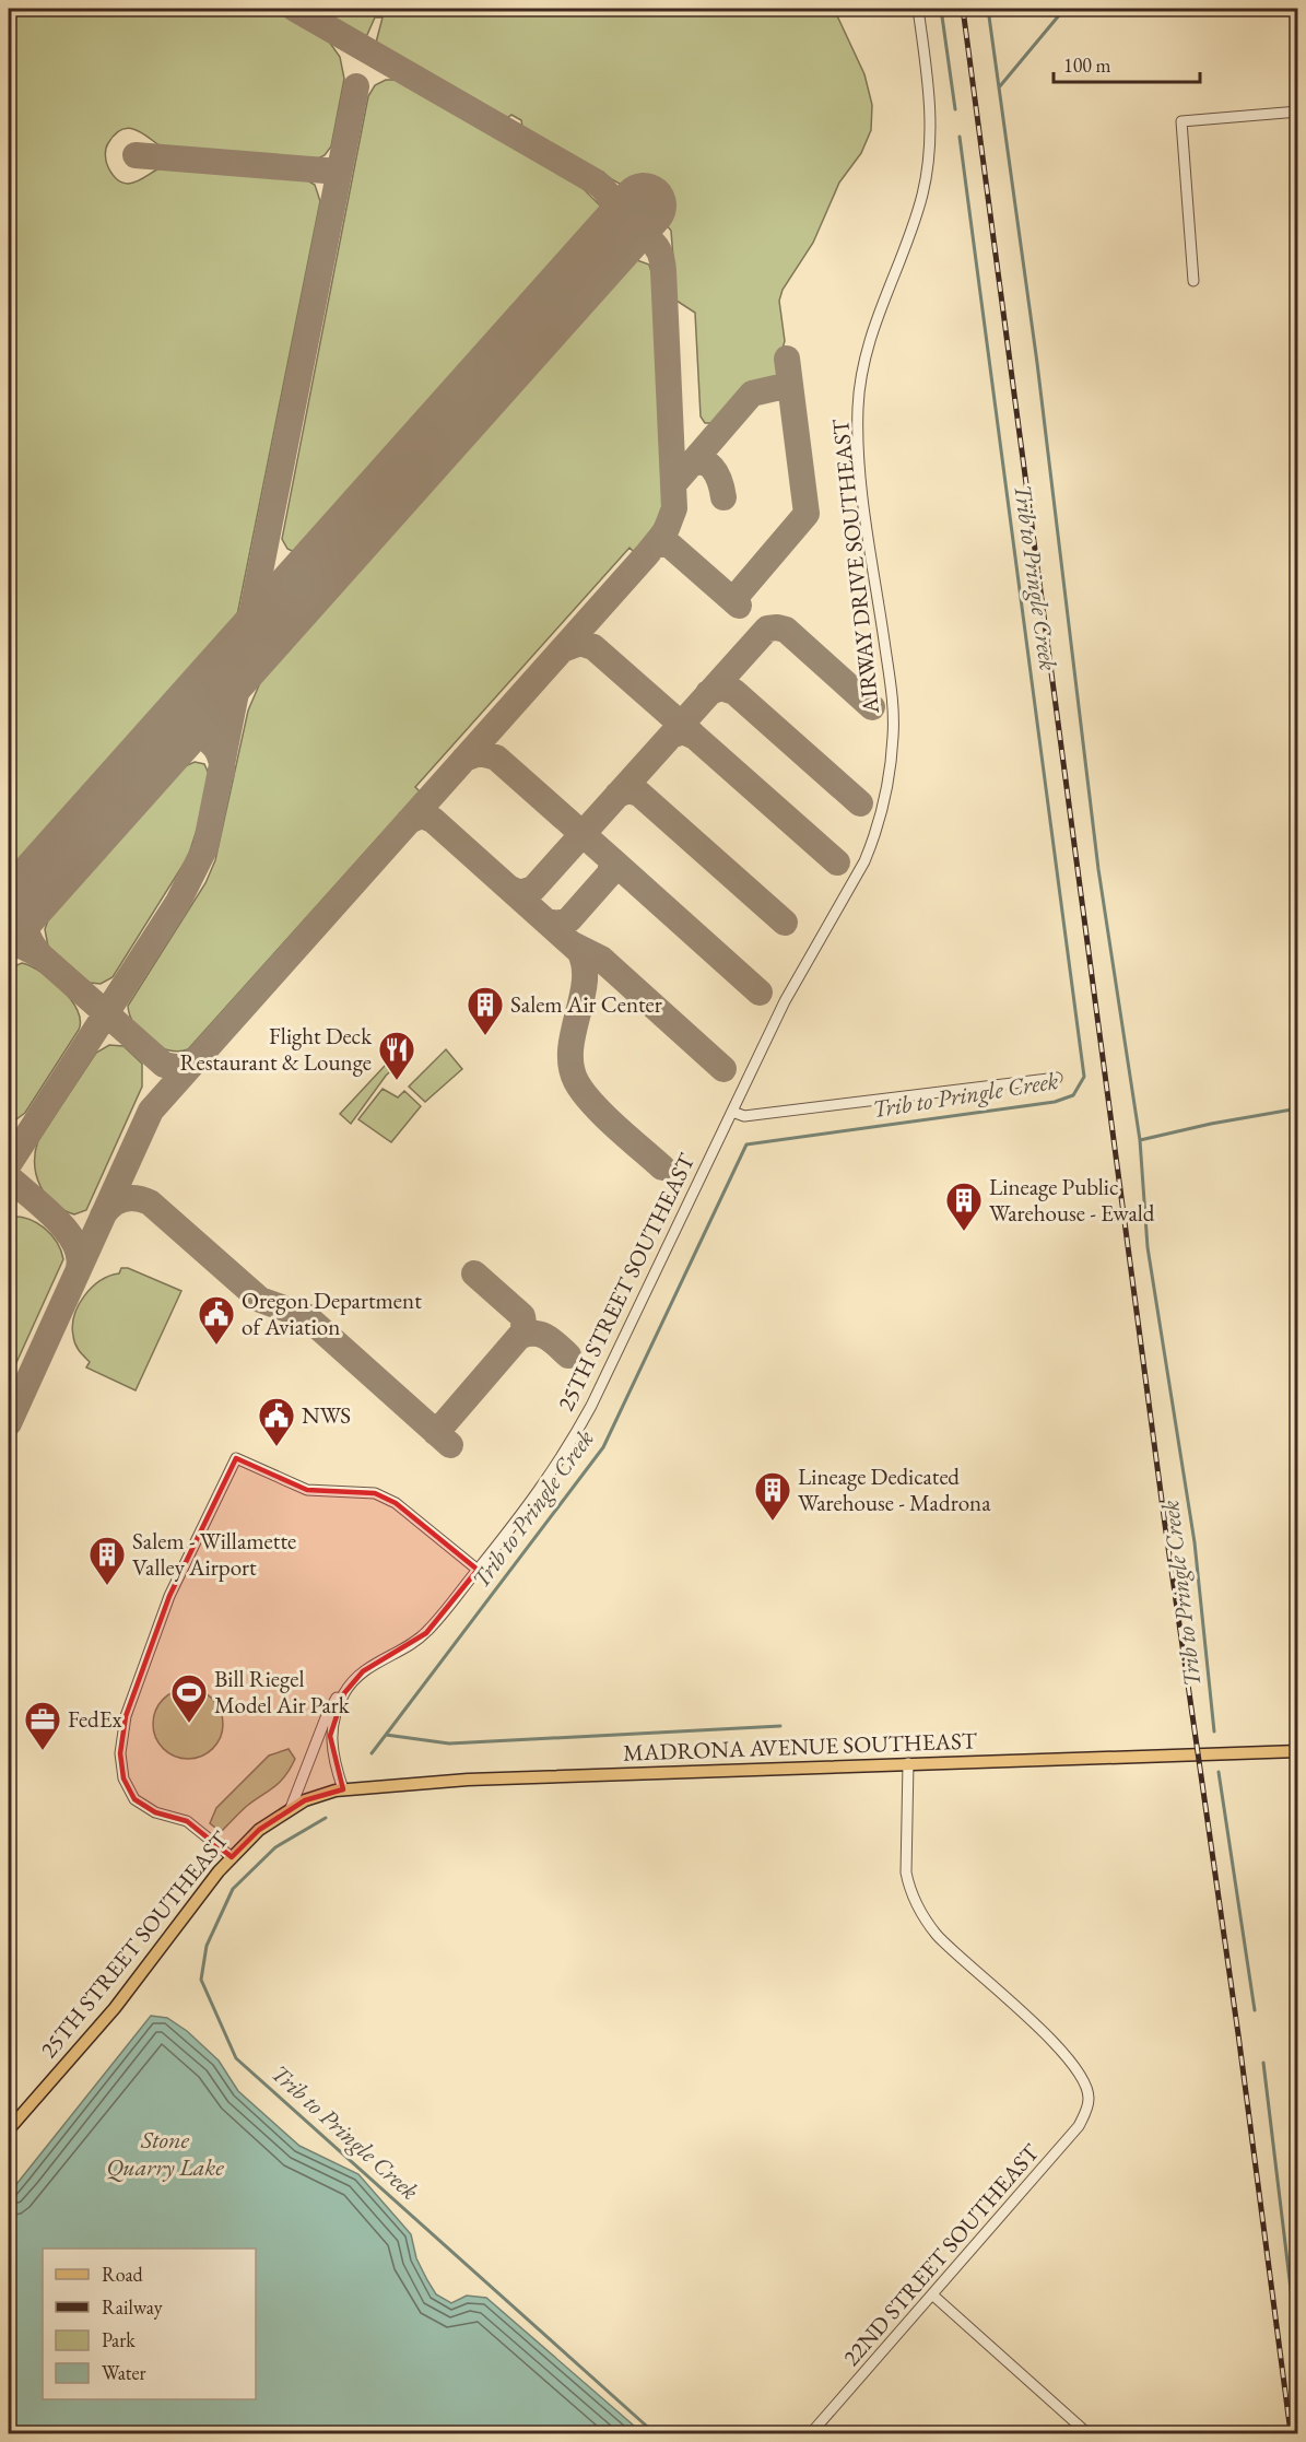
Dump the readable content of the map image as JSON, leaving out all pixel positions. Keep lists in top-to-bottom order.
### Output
{
  "streets": {
    "main road": ["25TH STREET SOUTHEAST", "MADRONA AVENUE SOUTHEAST"],
    "street": ["AIRWAY DRIVE SOUTHEAST", "22ND STREET SOUTHEAST"]
  },
  "crossings": [
    ["AIRWAY DRIVE SOUTHEAST", "25TH STREET SOUTHEAST"],
    ["25TH STREET SOUTHEAST", "MADRONA AVENUE SOUTHEAST"],
    ["MADRONA AVENUE SOUTHEAST", "22ND STREET SOUTHEAST"]
  ],
  "water": ["Trib to Pringle Creek", "Stone Quarry Lake"],
  "places": {
    "building": [
      "Salem Air Center",
      "Lineage Public Warehouse - Ewald",
      "Lineage Dedicated Warehouse - Madrona",
      "Salem - Willamette Valley Airport"
    ],
    "restaurant": ["Flight Deck Restaurant & Lounge"],
    "public building": ["Oregon Department of Aviation", "NWS"],
    "sports": ["Bill Riegel Model Air Park"],
    "office": ["FedEx"]
  },
  "legend": [
    "Road",
    "Railway",
    "Park",
    "Water"
  ],
  "scale_bar": "100 m"
}
